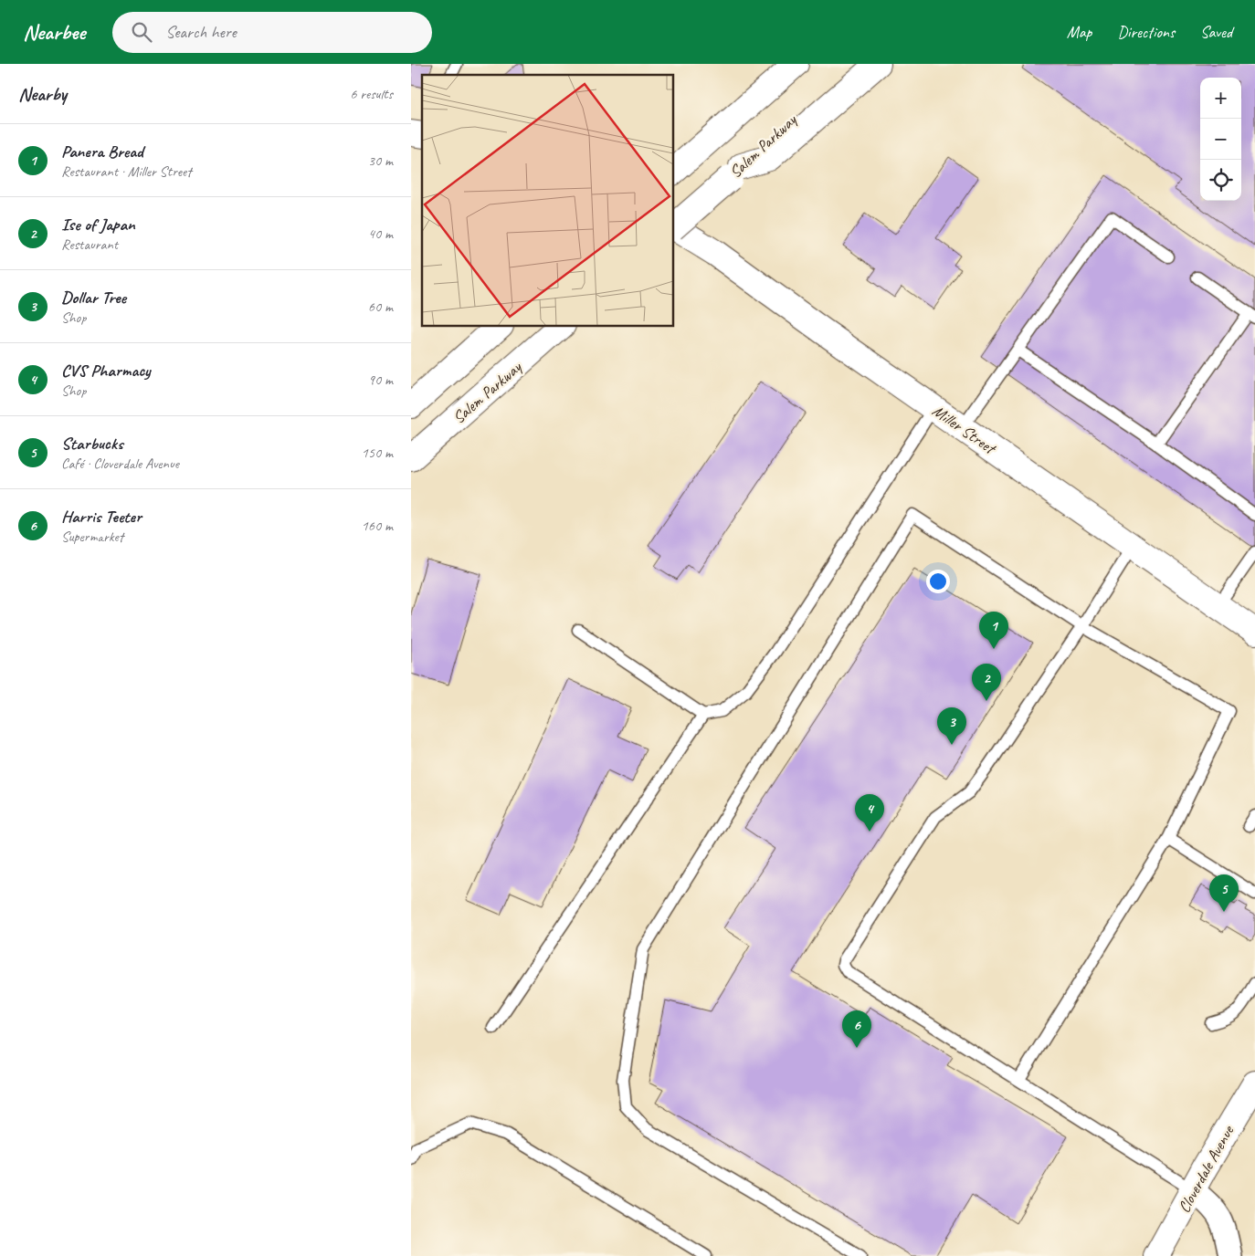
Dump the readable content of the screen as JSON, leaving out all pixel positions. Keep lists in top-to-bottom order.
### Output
{
  "streets": {
    "main road": ["Salem Parkway", "Miller Street", "Cloverdale Avenue"]
  },
  "page": {
    "header": "Nearbee",
    "search": "Search here",
    "nav": ["Map", "Directions", "Saved"],
    "heading": ["Nearby", "6 results"],
    "map_buttons": ["+", "−"],
    "list": [
      {
        "mark": "1",
        "name": "Panera Bread",
        "note": "Restaurant · Miller Street",
        "value": "30 m"
      },
      {
        "mark": "2",
        "name": "Ise of Japan",
        "note": "Restaurant",
        "value": "40 m"
      },
      {
        "mark": "3",
        "name": "Dollar Tree",
        "note": "Shop",
        "value": "60 m"
      },
      {
        "mark": "4",
        "name": "CVS Pharmacy",
        "note": "Shop",
        "value": "90 m"
      },
      {
        "mark": "5",
        "name": "Starbucks",
        "note": "Café · Cloverdale Avenue",
        "value": "150 m"
      },
      {
        "mark": "6",
        "name": "Harris Teeter",
        "note": "Supermarket",
        "value": "160 m"
      }
    ],
    "pins": [
      "1",
      "2",
      "3",
      "4",
      "5",
      "6"
    ]
  }
}
